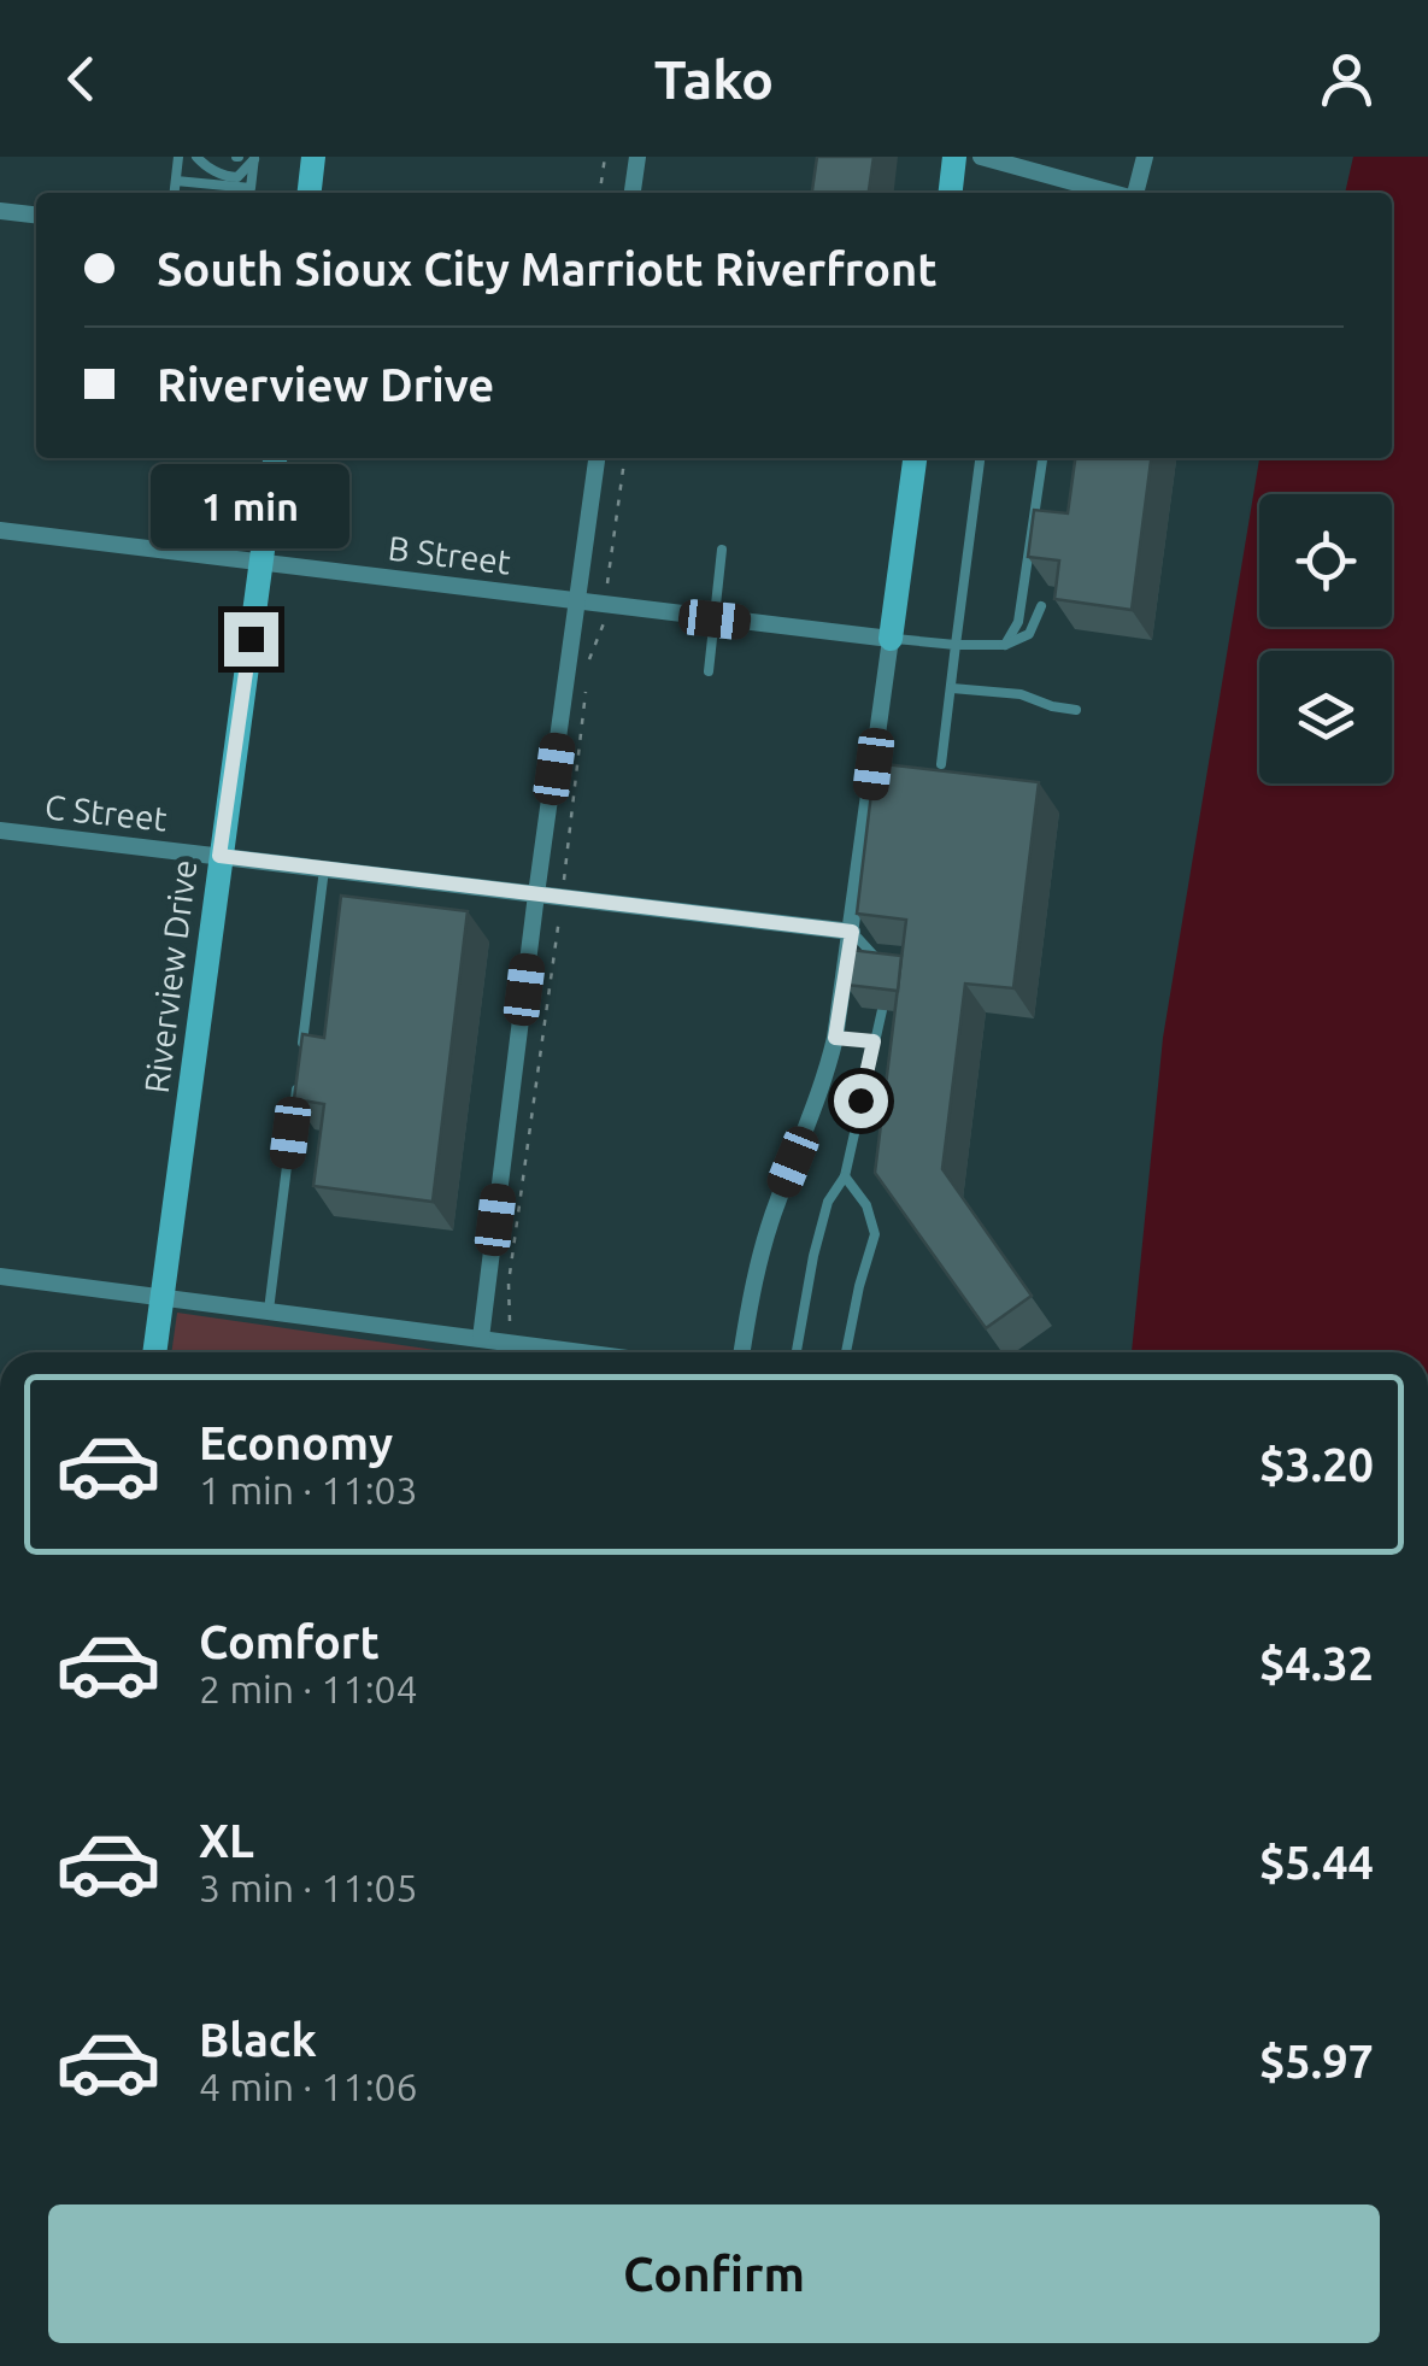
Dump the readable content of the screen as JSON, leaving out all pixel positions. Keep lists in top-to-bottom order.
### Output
{
  "streets": {
    "main road": ["Riverview Drive"],
    "street": ["B Street", "C Street"]
  },
  "crossings": [
    ["B Street", "Riverview Drive"],
    ["C Street", "Riverview Drive"]
  ],
  "page": {
    "header": "Tako",
    "banner": ["South Sioux City Marriott Riverfront", "Riverview Drive"],
    "bubble": "1 min",
    "list": [
      {
        "name": "Economy",
        "note": "1 min · 11:03",
        "value": "$3.20"
      },
      {
        "name": "Comfort",
        "note": "2 min · 11:04",
        "value": "$4.32"
      },
      {
        "name": "XL",
        "note": "3 min · 11:05",
        "value": "$5.44"
      },
      {
        "name": "Black",
        "note": "4 min · 11:06",
        "value": "$5.97"
      }
    ],
    "buttons": "Confirm"
  }
}
